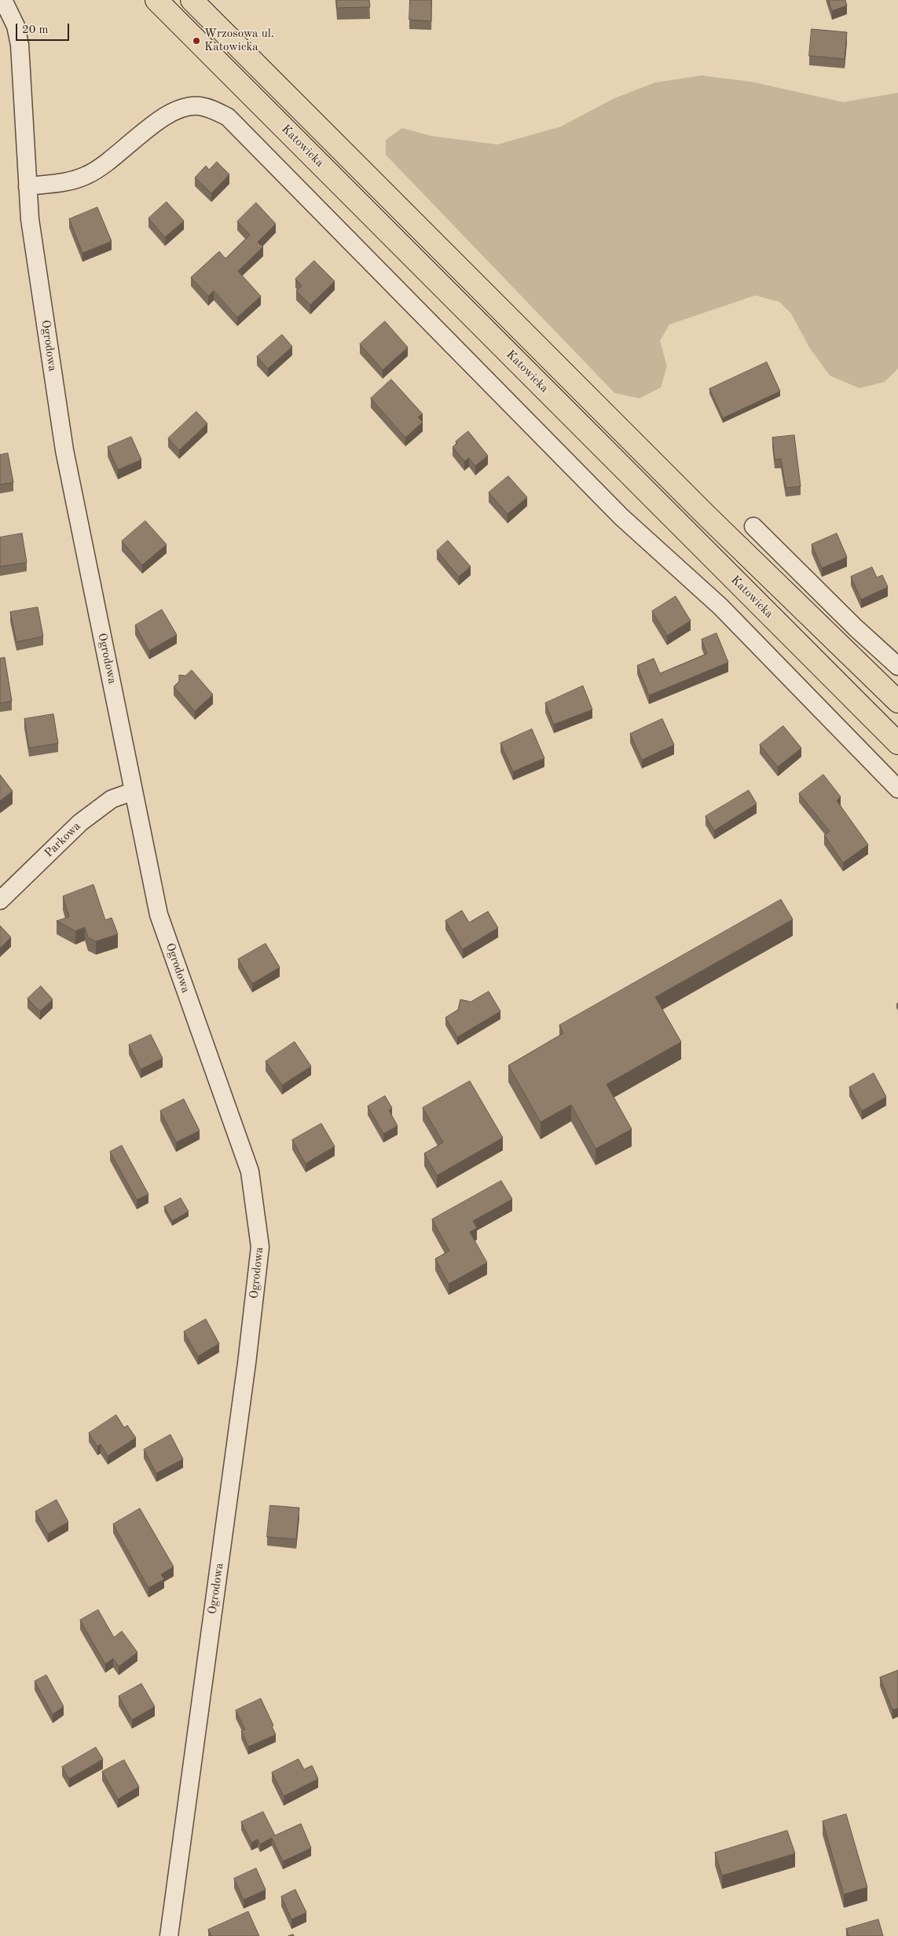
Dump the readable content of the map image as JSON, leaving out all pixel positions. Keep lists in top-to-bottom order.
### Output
{
  "streets": {
    "main road": ["Katowicka"],
    "street": ["Ogrodowa", "Parkowa"]
  },
  "crossings": [
    ["Ogrodowa", "Parkowa"]
  ],
  "places": ["Wrzosowa ul. Katowicka"],
  "scale_bar": "20 m"
}
